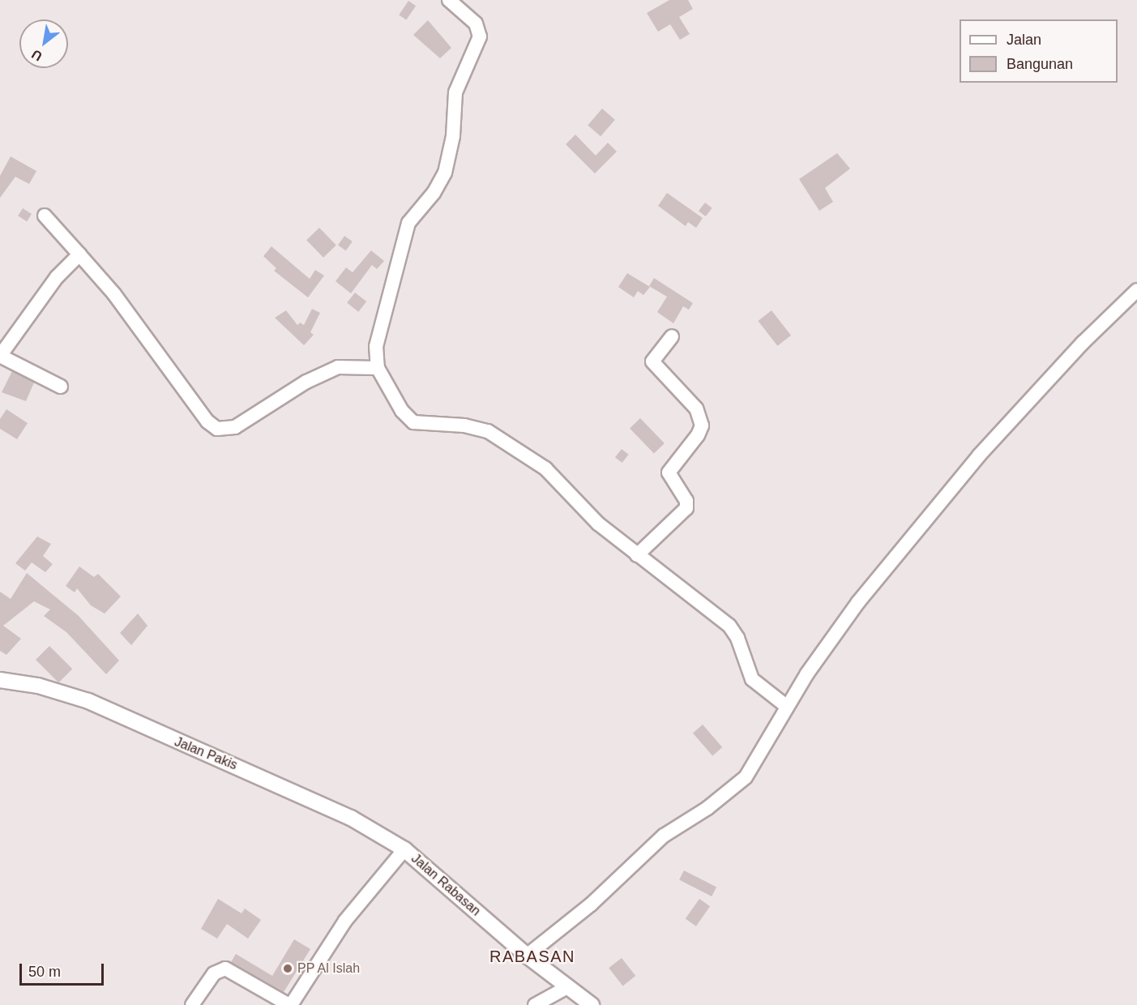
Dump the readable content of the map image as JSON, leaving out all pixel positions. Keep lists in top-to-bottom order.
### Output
{
  "streets": {
    "street": ["Jalan Pakis", "Jalan Rabasan"]
  },
  "crossings": [
    ["Jalan Pakis", "Jalan Rabasan"]
  ],
  "districts": ["RABASAN"],
  "places": ["PP Al Islah"],
  "legend": ["Jalan", "Bangunan"],
  "scale_bar": "50 m",
  "north": "bottom left"
}
